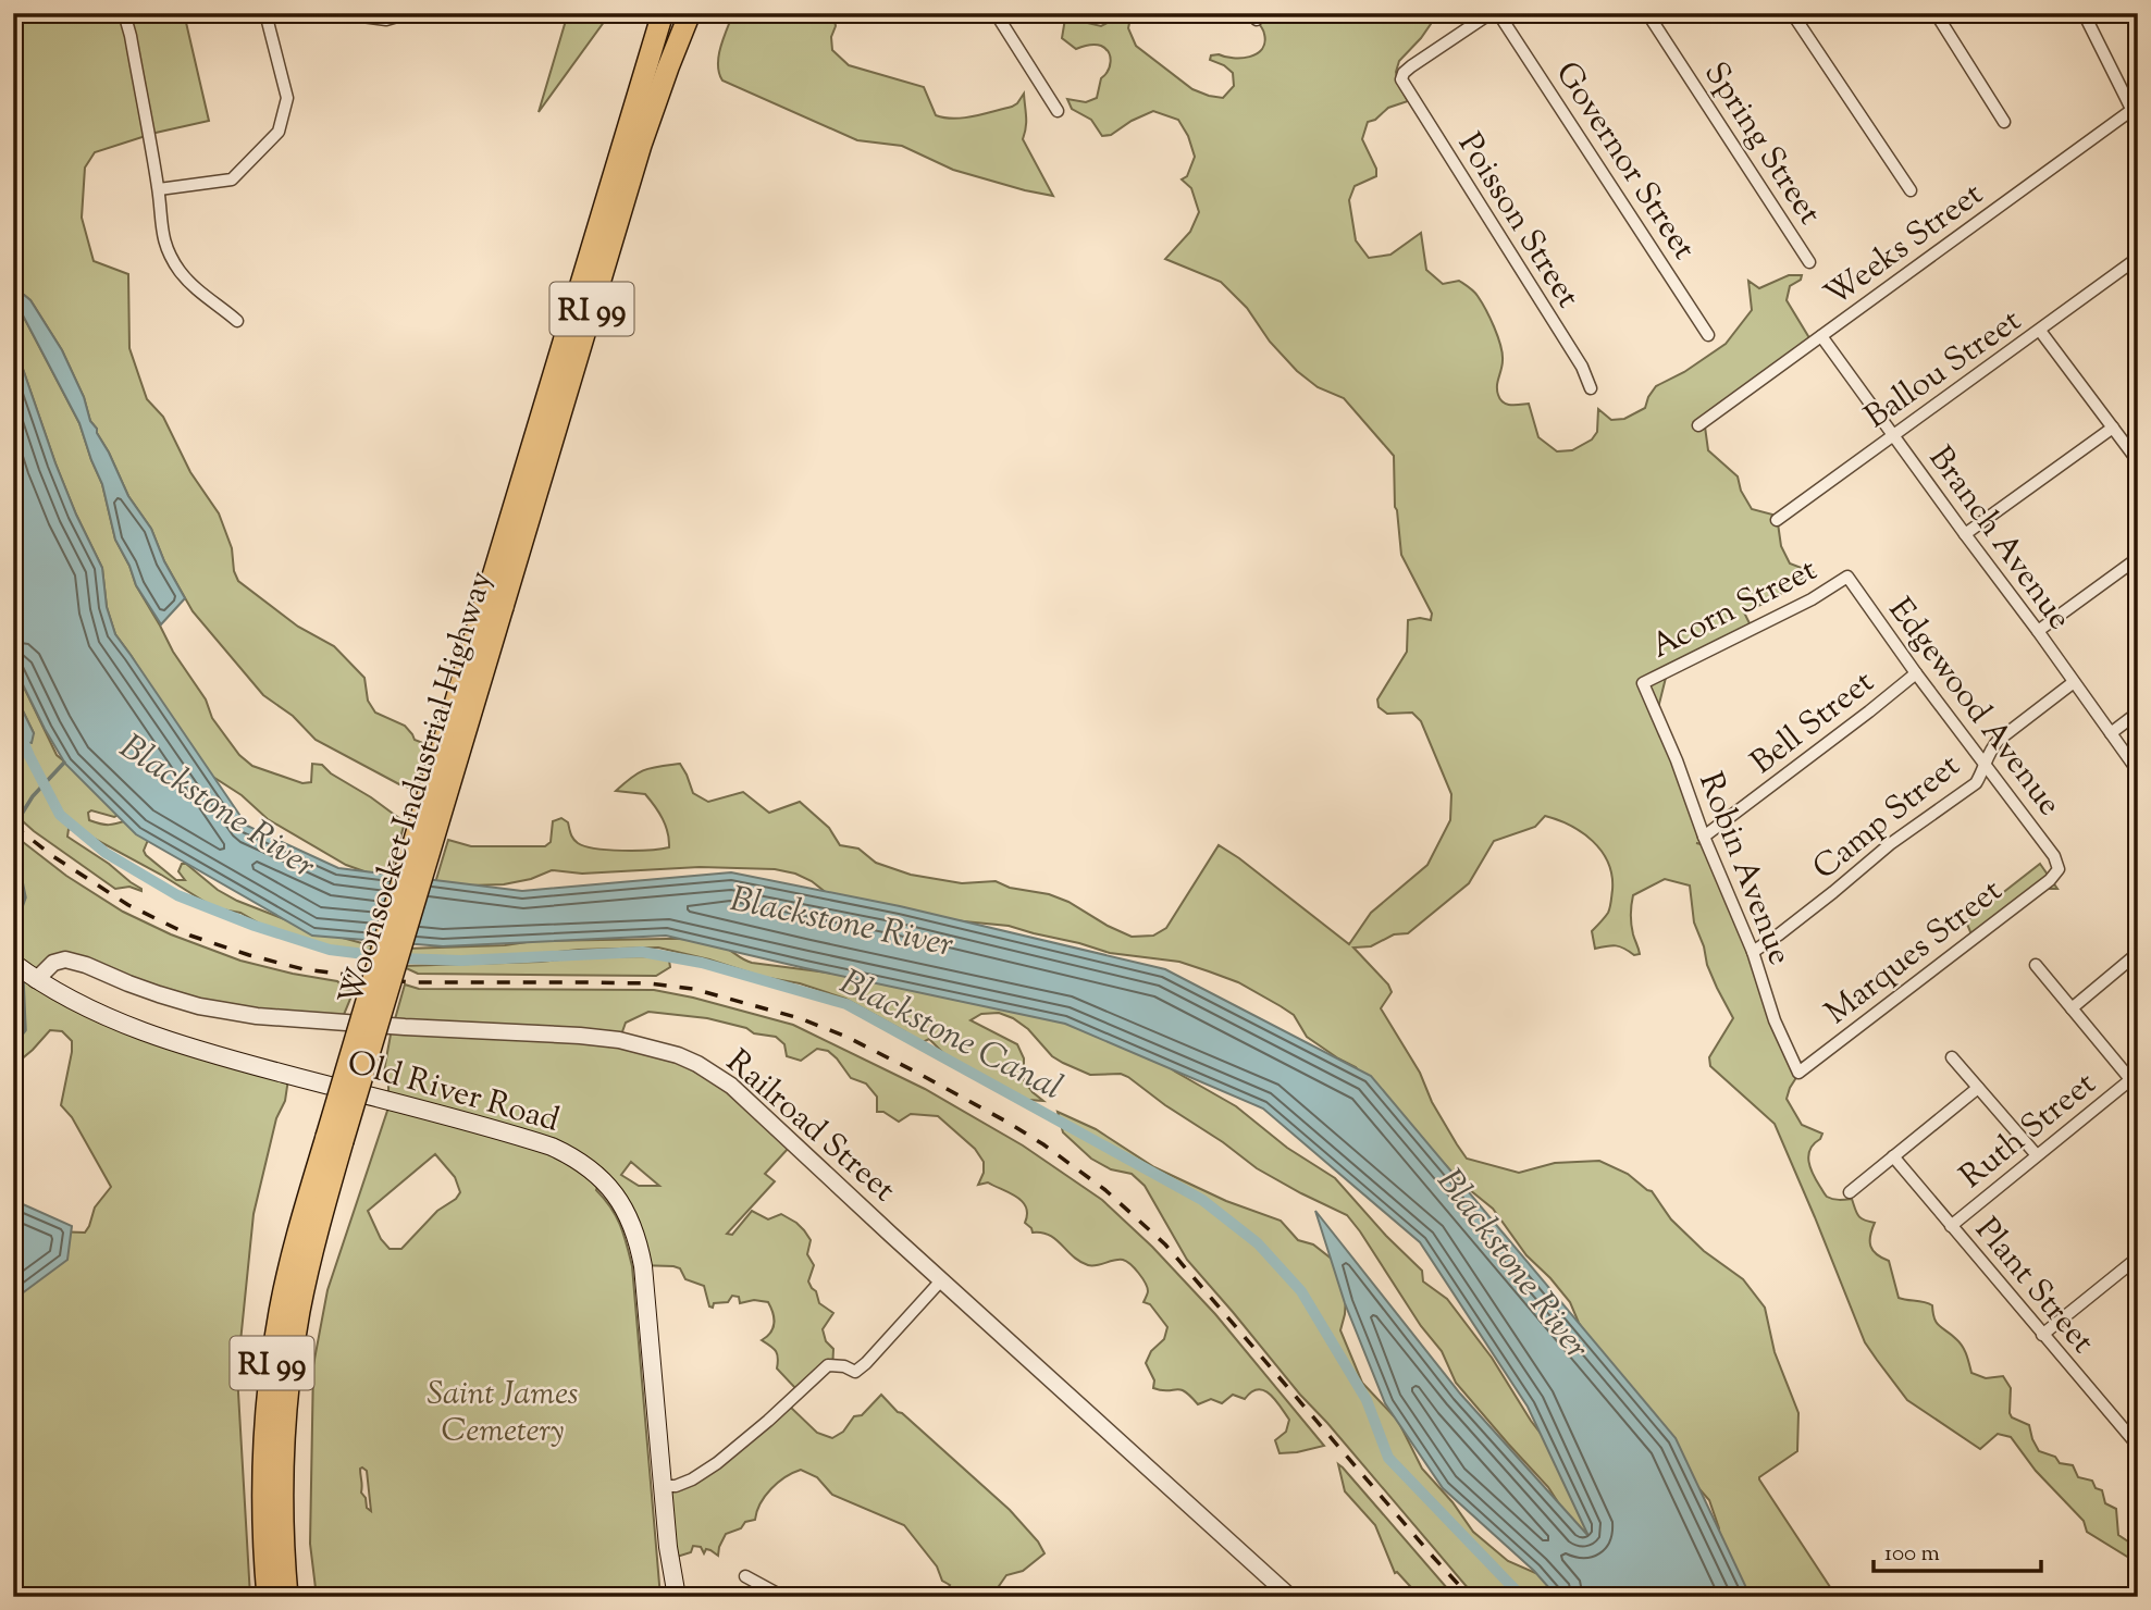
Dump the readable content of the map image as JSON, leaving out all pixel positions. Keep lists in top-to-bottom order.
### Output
{
  "streets": {
    "highway": ["RI 99", "Woonsocket Industrial Highway"],
    "main road": ["Old River Road"],
    "street": [
      "Spring Street",
      "Governor Street",
      "Poisson Street",
      "Weeks Street",
      "Ballou Street",
      "Branch Avenue",
      "Acorn Street",
      "Edgewood Avenue",
      "Bell Street",
      "Camp Street",
      "Robin Avenue",
      "Marques Street",
      "Railroad Street",
      "Ruth Street",
      "Plant Street"
    ]
  },
  "crossings": [
    ["Weeks Street", "Branch Avenue"],
    ["Ballou Street", "Branch Avenue"],
    ["Branch Avenue", "Camp Street"],
    ["Acorn Street", "Edgewood Avenue"],
    ["Acorn Street", "Robin Avenue"],
    ["Edgewood Avenue", "Bell Street"],
    ["Edgewood Avenue", "Camp Street"],
    ["Edgewood Avenue", "Marques Street"],
    ["Bell Street", "Robin Avenue"],
    ["Camp Street", "Robin Avenue"],
    ["Robin Avenue", "Marques Street"],
    ["Old River Road", "Railroad Street"],
    ["Ruth Street", "Plant Street"]
  ],
  "water": ["Blackstone River", "Blackstone Canal"],
  "parks": ["Saint James Cemetery"],
  "scale_bar": "100 m"
}
